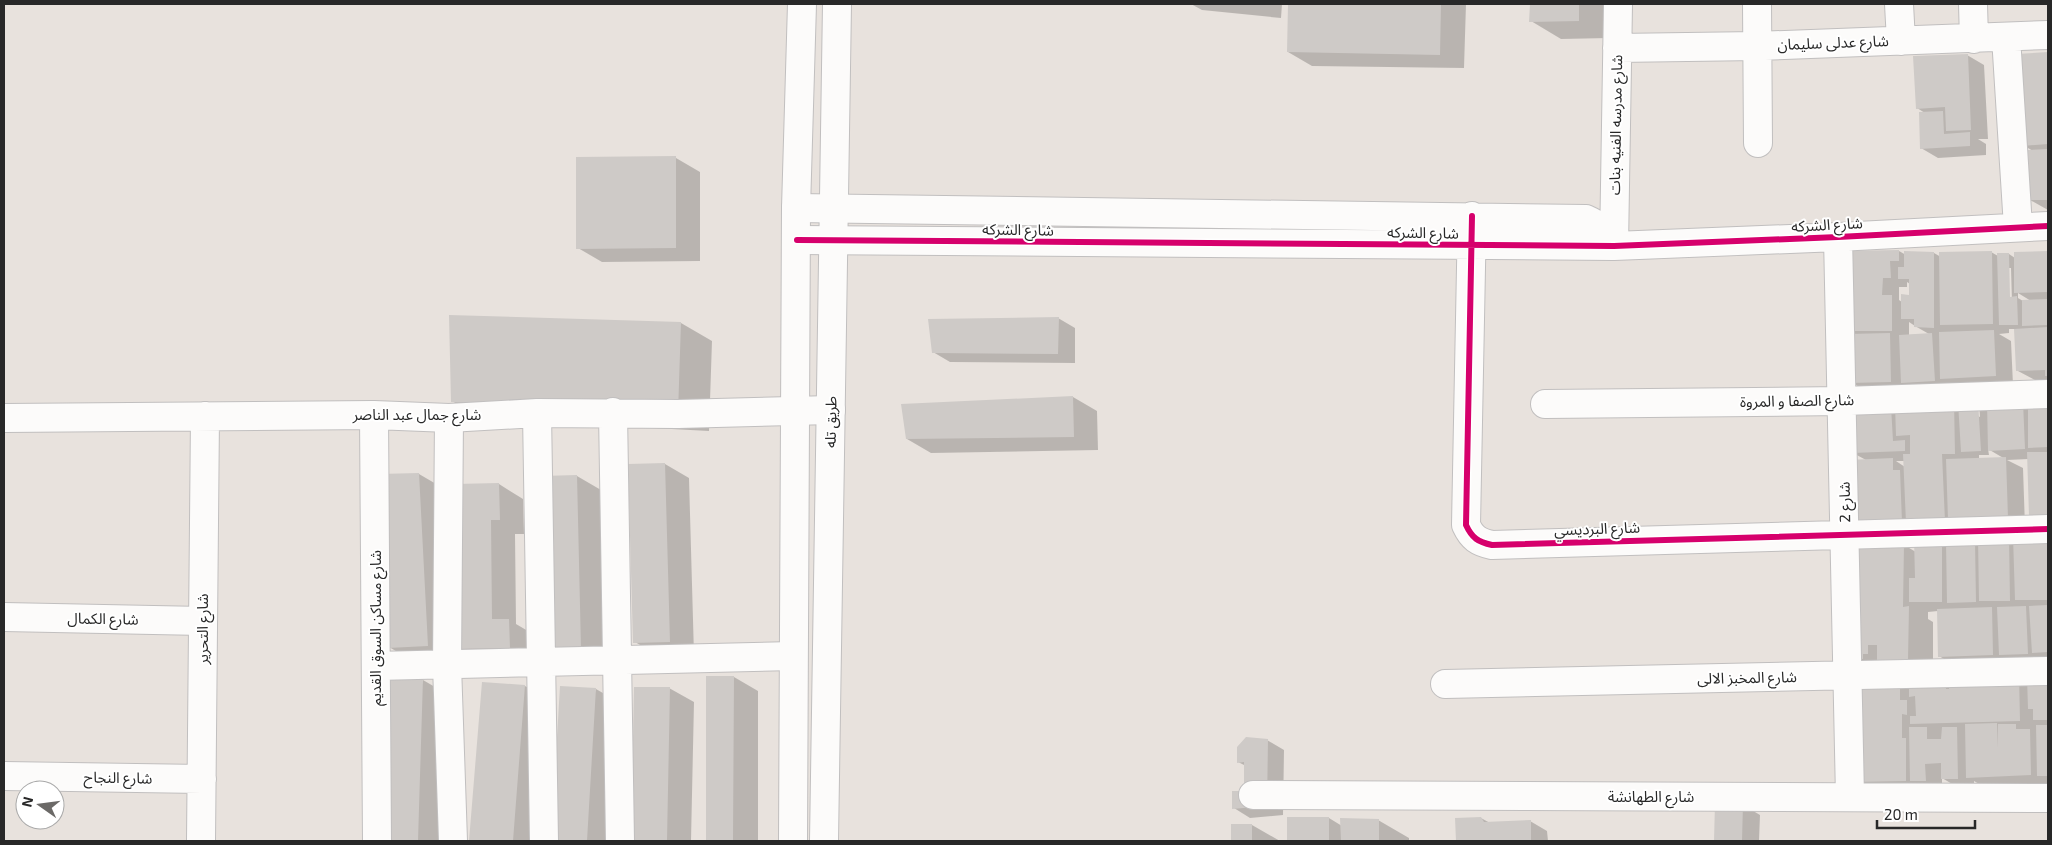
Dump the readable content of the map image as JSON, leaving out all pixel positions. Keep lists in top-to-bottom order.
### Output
{
  "streets": {
    "street": [
      "شارع عدلى سليمان",
      "شارع مدرسه الفنيه بنات",
      "شارع الشركه",
      "شارع الصفا و المروة",
      "شارع جمال عبد الناصر",
      "طريق تله",
      "شارع 2",
      "شارع البرديسي",
      "شارع الكمال",
      "شارع مساكن السوق القديم",
      "شارع التحرير",
      "شارع المخبز الالى",
      "شارع النجاح",
      "شارع الطهانشة"
    ]
  },
  "crossings": [
    ["شارع عدلى سليمان", "شارع مدرسه الفنيه بنات"],
    ["شارع مدرسه الفنيه بنات", "شارع الشركه"],
    ["شارع الشركه", "طريق تله"],
    ["شارع الشركه", "شارع 2"],
    ["شارع الشركه", "شارع البرديسي"],
    ["شارع الصفا و المروة", "شارع 2"],
    ["شارع جمال عبد الناصر", "طريق تله"],
    ["شارع جمال عبد الناصر", "شارع مساكن السوق القديم"],
    ["شارع جمال عبد الناصر", "شارع التحرير"],
    ["شارع 2", "شارع البرديسي"],
    ["شارع 2", "شارع المخبز الالى"],
    ["شارع 2", "شارع الطهانشة"],
    ["شارع الكمال", "شارع التحرير"],
    ["شارع التحرير", "شارع النجاح"]
  ],
  "scale_bar": "20 m",
  "north": "left"
}
